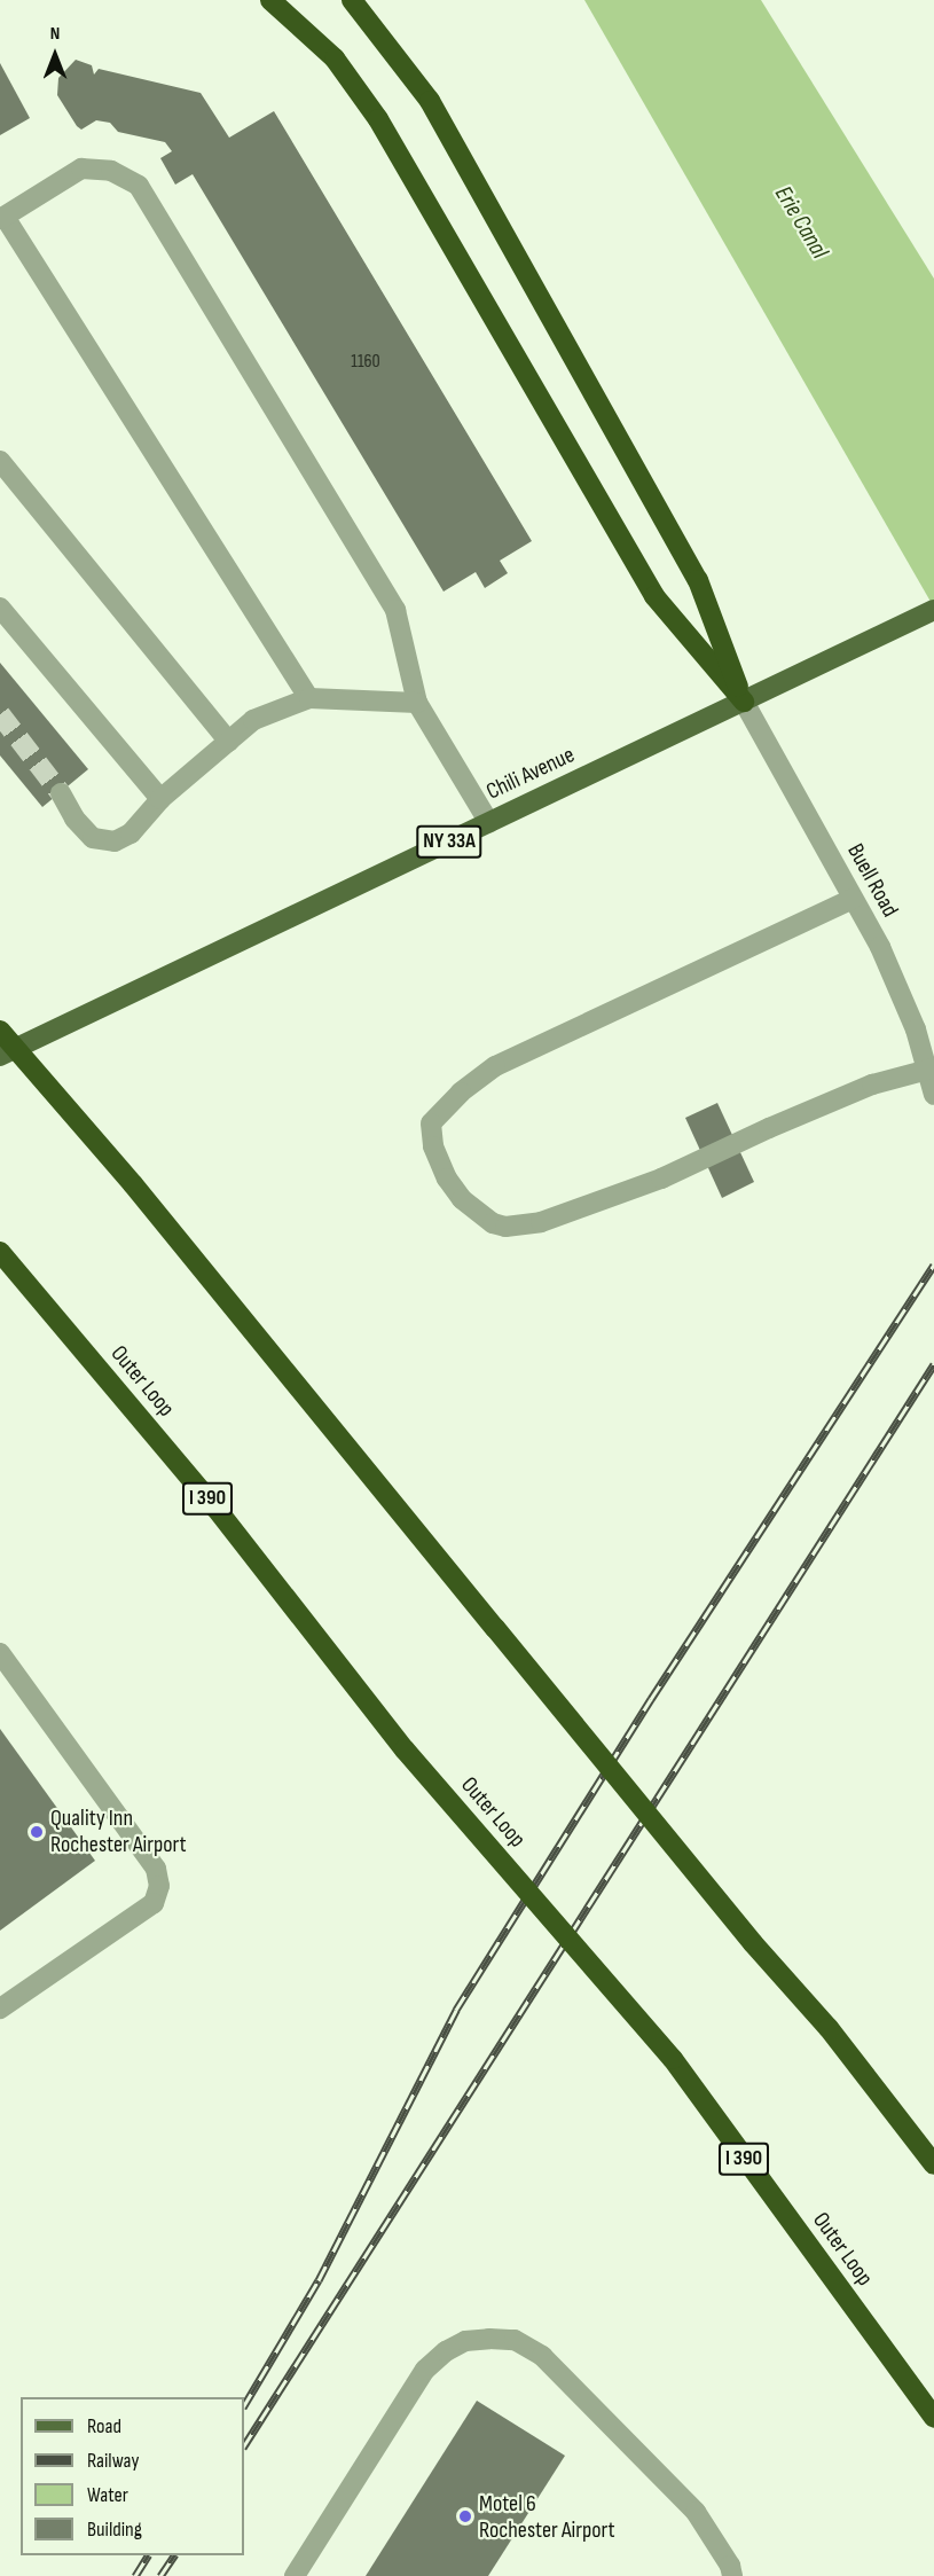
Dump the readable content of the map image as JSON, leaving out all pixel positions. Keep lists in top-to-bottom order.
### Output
{
  "streets": {
    "highway": ["Outer Loop", "I 390"],
    "main road": ["Chili Avenue", "NY 33A"],
    "street": ["Buell Road"]
  },
  "crossings": [
    ["Chili Avenue", "Buell Road"]
  ],
  "water": ["Erie Canal"],
  "places": ["Quality Inn Rochester Airport", "Motel 6 Rochester Airport"],
  "house_numbers": ["1160"],
  "legend": [
    "Road",
    "Railway",
    "Water",
    "Building"
  ],
  "north": "top"
}
